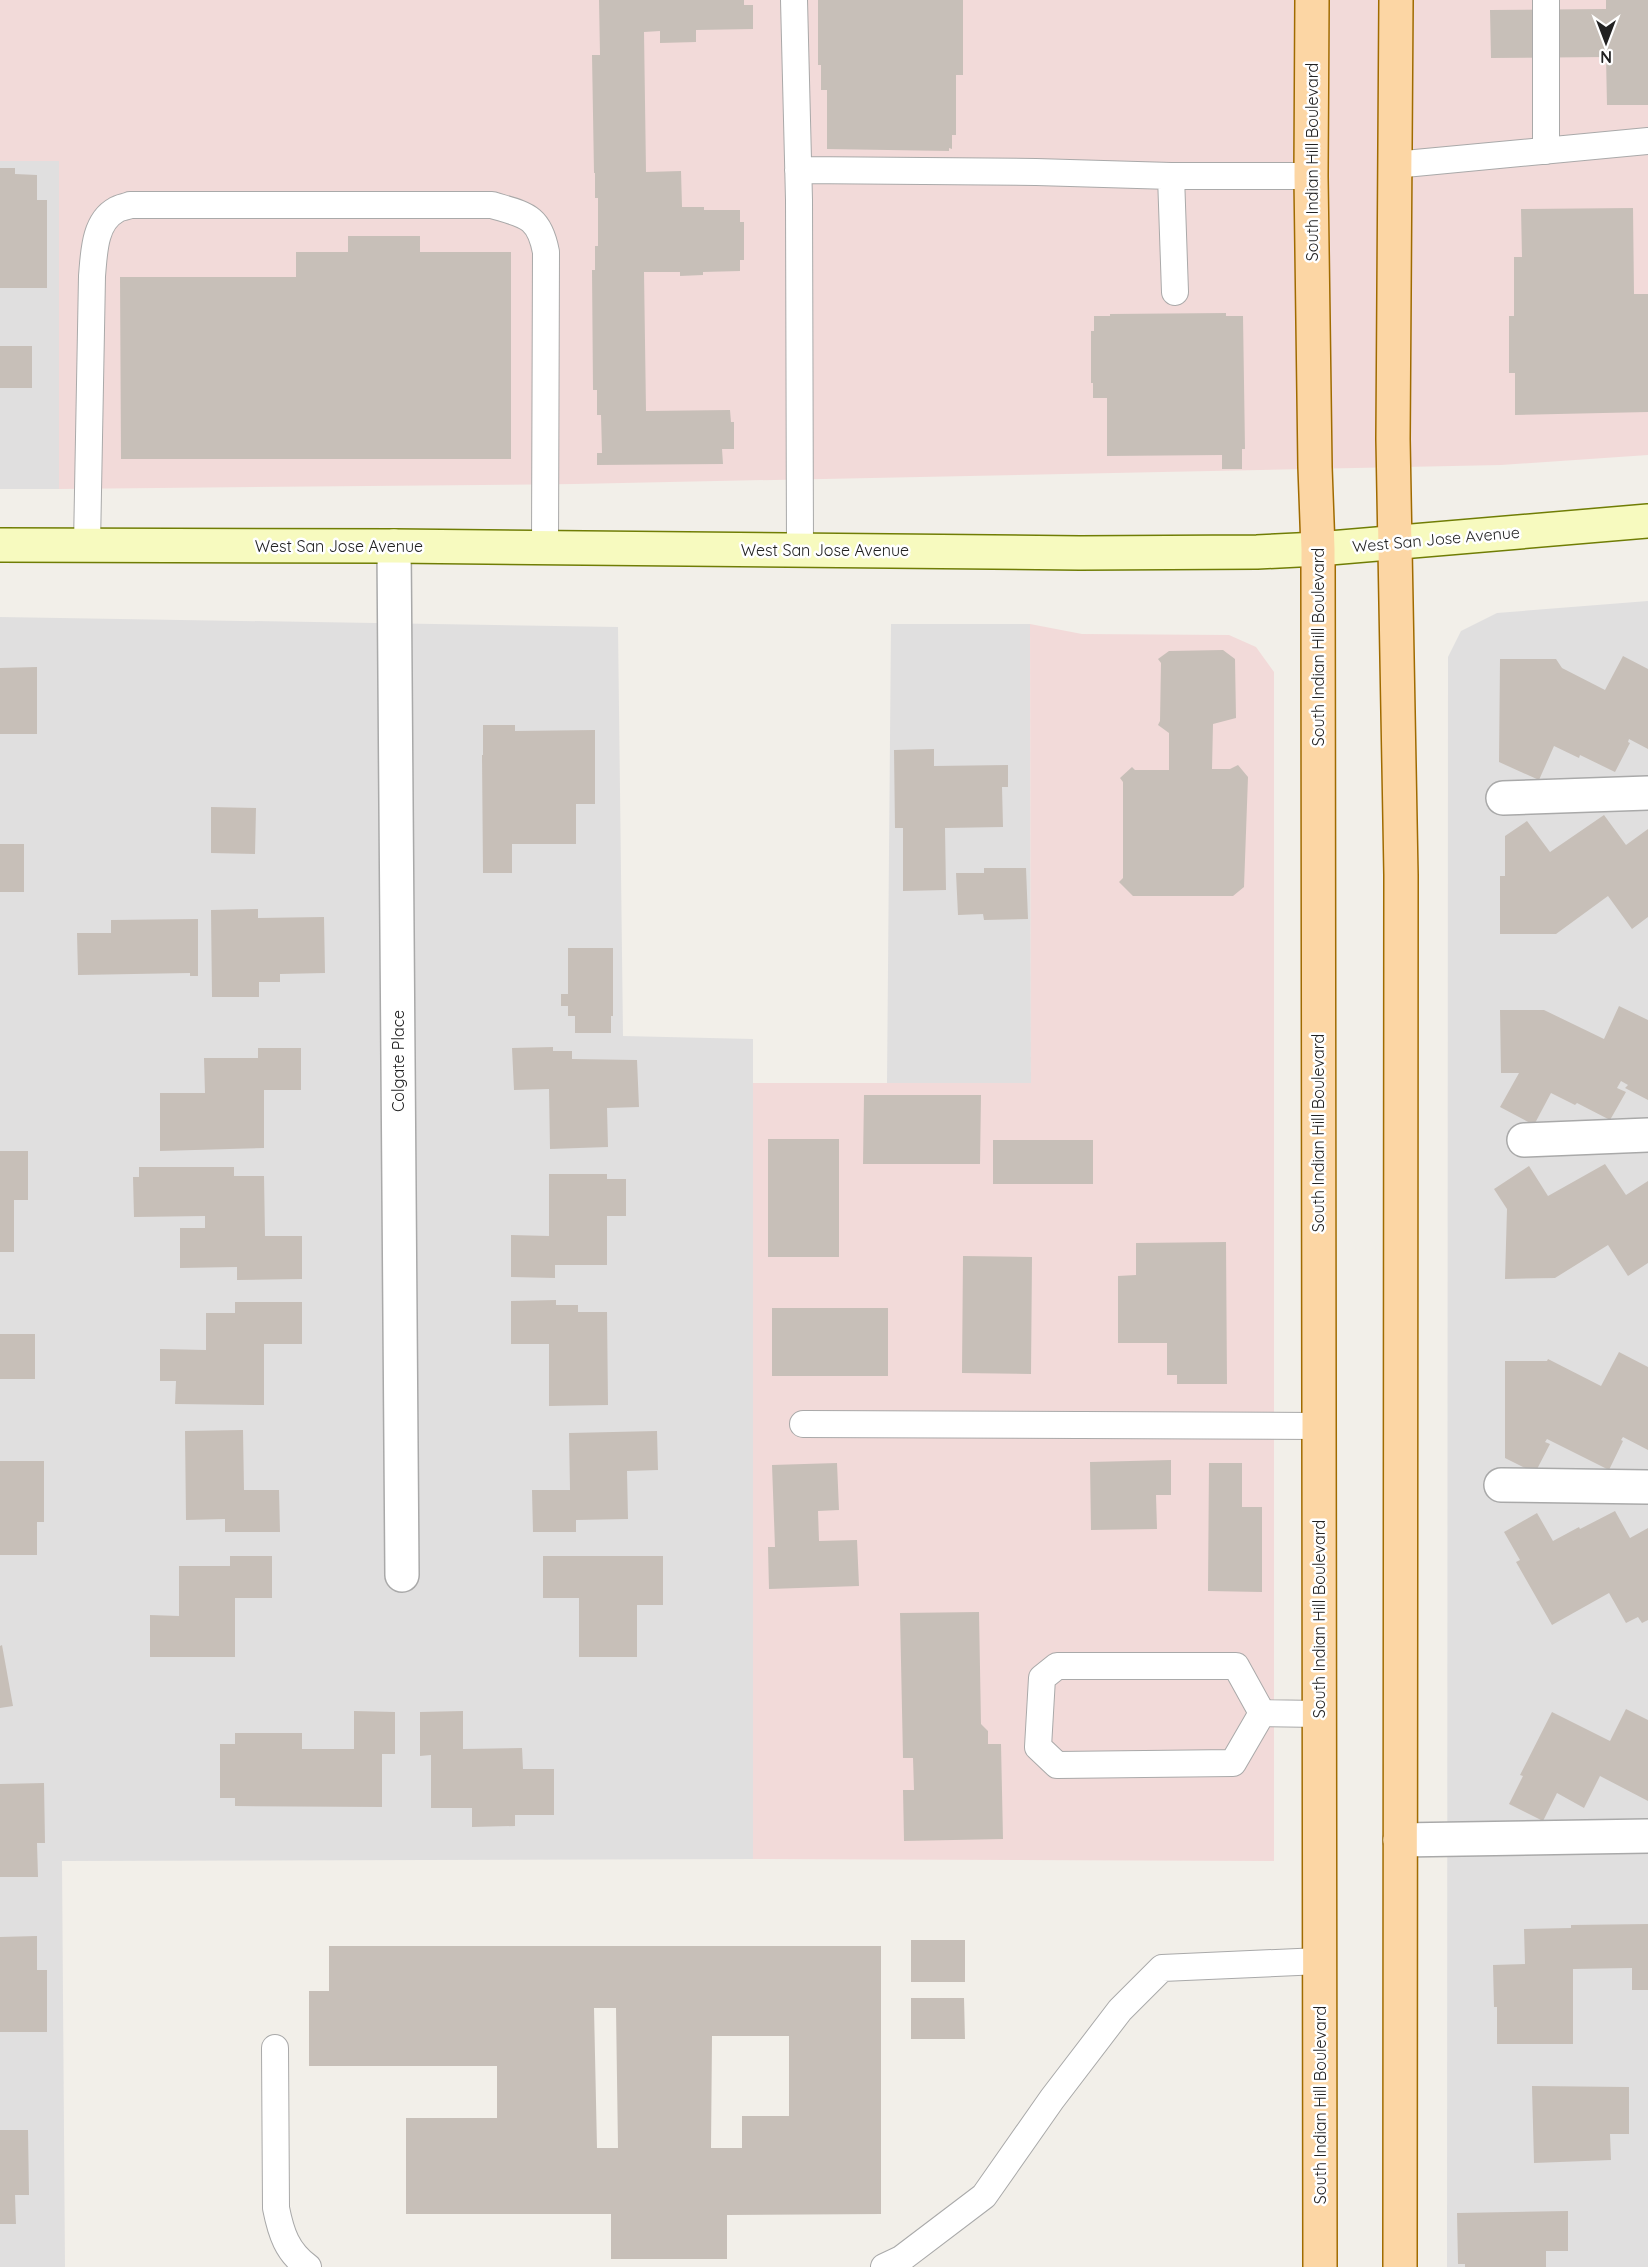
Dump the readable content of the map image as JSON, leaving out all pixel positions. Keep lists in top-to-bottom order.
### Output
{
  "streets": {
    "main road": ["South Indian Hill Boulevard"],
    "street": ["West San Jose Avenue", "Colgate Place"]
  },
  "crossings": [
    ["South Indian Hill Boulevard", "West San Jose Avenue"],
    ["West San Jose Avenue", "Colgate Place"]
  ],
  "north": "bottom"
}
